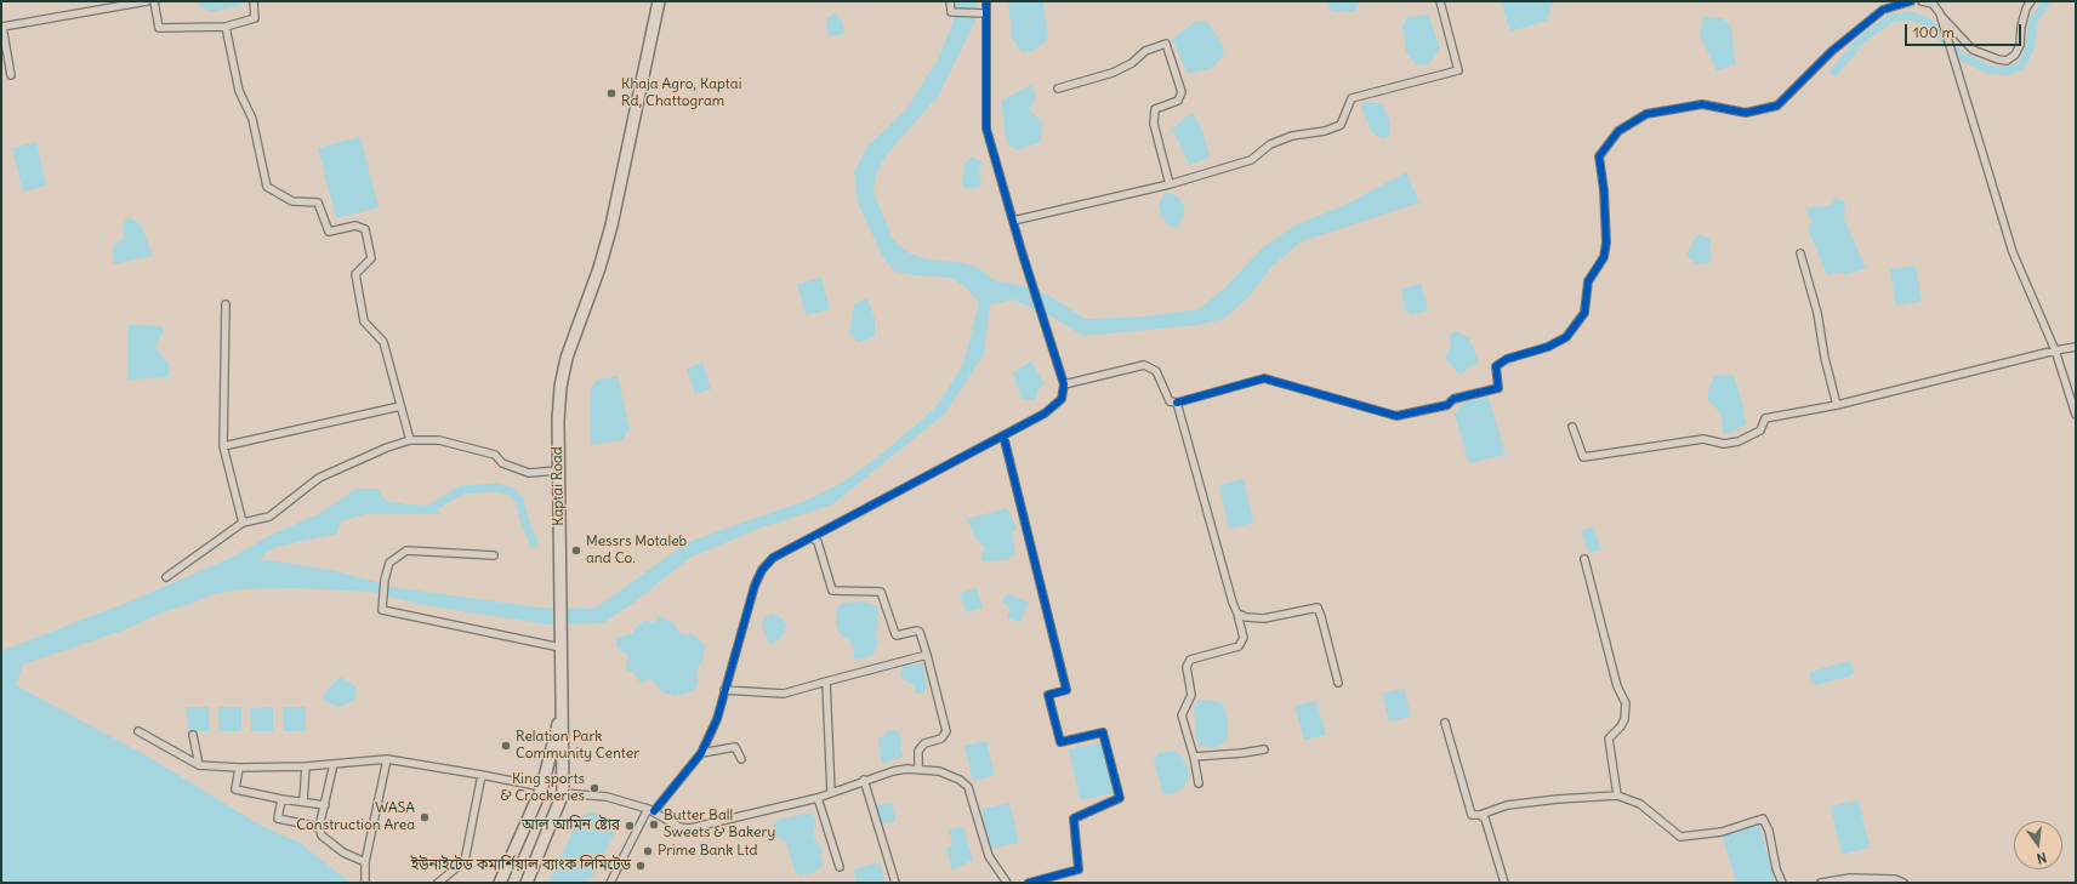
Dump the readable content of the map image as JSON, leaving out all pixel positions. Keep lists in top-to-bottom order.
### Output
{
  "streets": {
    "main road": ["Kaptai Road"]
  },
  "places": [
    "Khaja Agro, Kaptai Rd, Chattogram",
    "Messrs Motaleb and Co.",
    "Relation Park Community Center",
    "King sports & Crockeries",
    "WASA Construction Area",
    "Butter Ball Sweets & Bakery",
    "আল আমিন ষ্টোর",
    "Prime Bank Ltd",
    "ইউনাইটেড কমার্শিয়াল ব্যাংক লিমিটেড"
  ],
  "scale_bar": "100 m",
  "north": "bottom"
}
